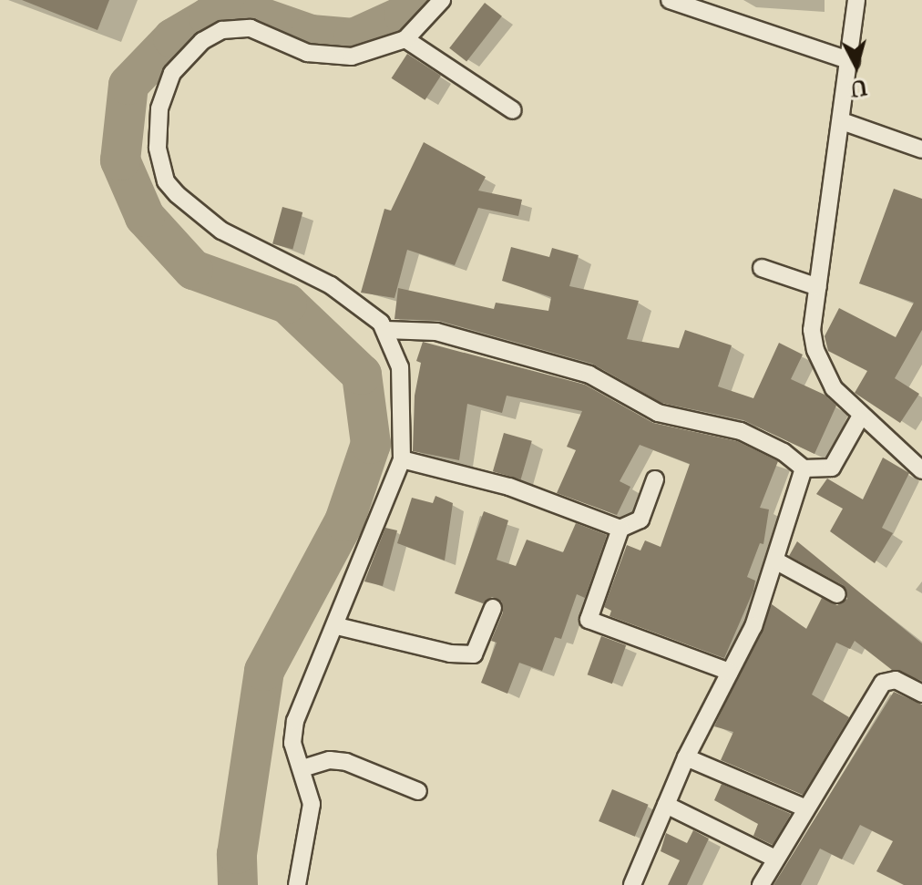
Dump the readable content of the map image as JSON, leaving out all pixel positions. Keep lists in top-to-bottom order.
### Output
{
  "north": "bottom"
}
